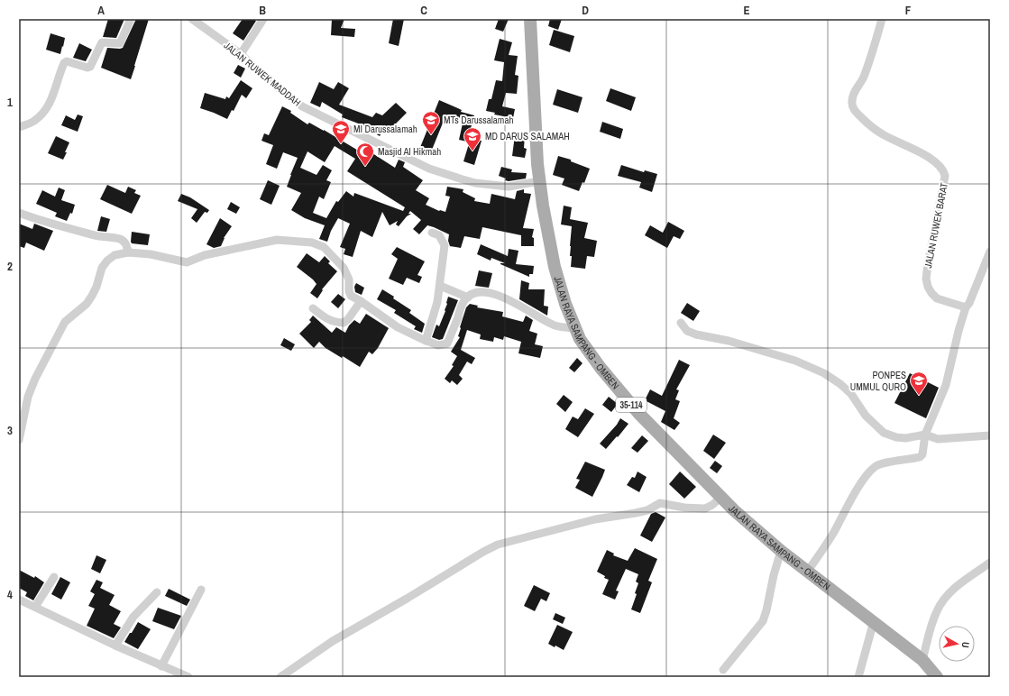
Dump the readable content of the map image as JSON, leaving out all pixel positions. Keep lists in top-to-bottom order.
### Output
{
  "streets": {
    "main road": ["JALAN RAYA SAMPANG - OMBEN", "35-114"],
    "street": ["JALAN RUWEK MADDAH", "JALAN RUWEK BARAT"]
  },
  "crossings": [
    ["JALAN RUWEK MADDAH", "JALAN RAYA SAMPANG - OMBEN"]
  ],
  "places": {
    "school or university": [
      "MTs Darussalamah",
      "MI Darussalamah",
      "MD DARUS SALAMAH",
      "PONPES UMMUL QURO"
    ],
    "mosque": ["Masjid Al Hikmah"]
  },
  "north": "right",
  "grid": {
    "columns": [
      "A",
      "B",
      "C",
      "D",
      "E",
      "F"
    ],
    "rows": [
      "1",
      "2",
      "3",
      "4"
    ]
  }
}
